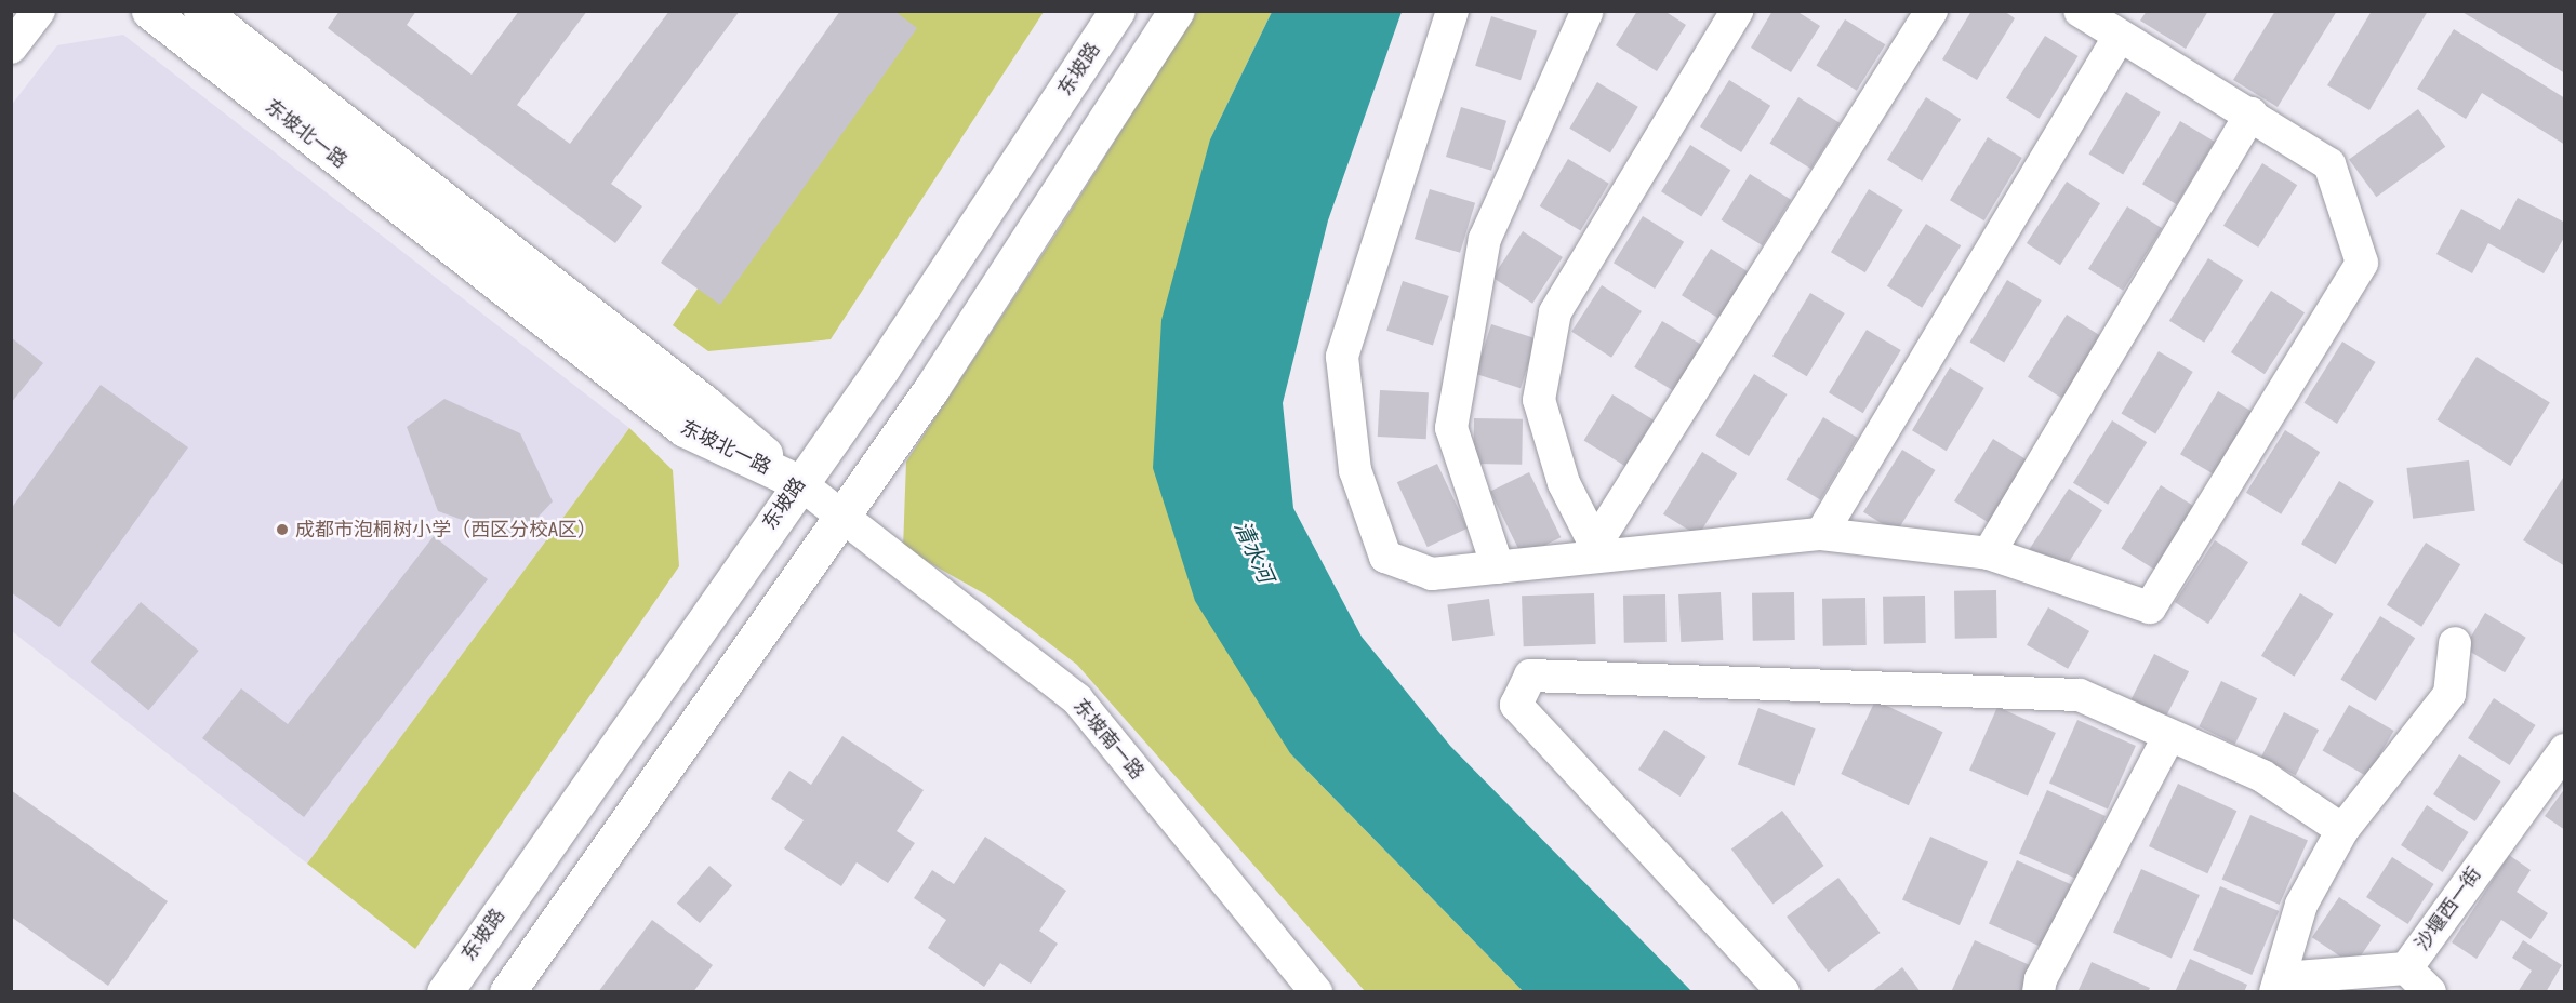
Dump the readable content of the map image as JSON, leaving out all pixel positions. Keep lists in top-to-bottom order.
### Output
{
  "streets": {
    "main road": ["东坡路", "东坡北一路"],
    "street": ["东坡南一路", "沙堰西一街"]
  },
  "crossings": [
    ["东坡路", "东坡北一路"],
    ["东坡路", "东坡南一路"],
    ["东坡北一路", "东坡南一路"]
  ],
  "water": ["清水河"],
  "places": ["成都市泡桐树小学（西区分校A区）"]
}
